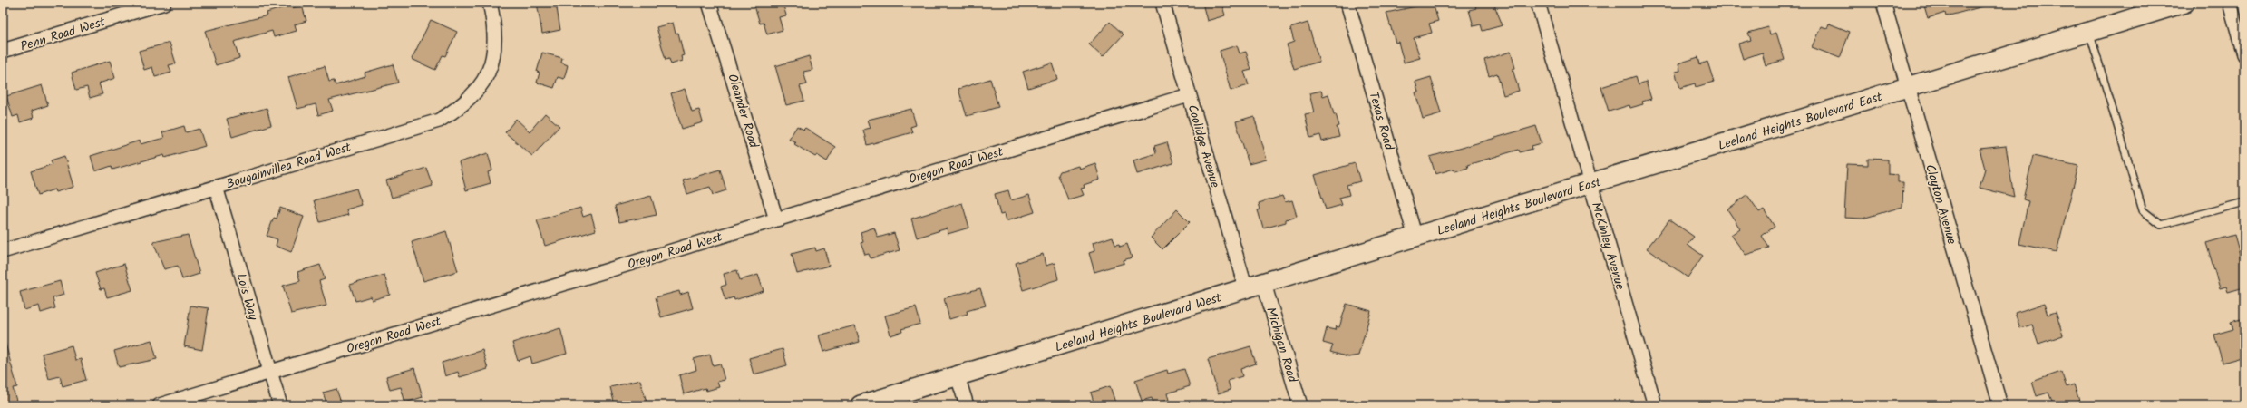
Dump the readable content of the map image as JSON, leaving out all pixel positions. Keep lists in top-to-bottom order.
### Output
{
  "streets": {
    "main road": ["Leeland Heights Boulevard East", "Leeland Heights Boulevard West"],
    "street": [
      "Penn Road West",
      "Oleander Road",
      "Texas Road",
      "Coolidge Avenue",
      "Bougainvillea Road West",
      "Oregon Road West",
      "Clayton Avenue",
      "McKinley Avenue",
      "Lois Way",
      "Michigan Road"
    ]
  },
  "crossings": [
    ["Oleander Road", "Oregon Road West"],
    ["Texas Road", "Leeland Heights Boulevard East"],
    ["Texas Road", "Leeland Heights Boulevard West"],
    ["Leeland Heights Boulevard East", "Clayton Avenue"],
    ["Leeland Heights Boulevard East", "McKinley Avenue"],
    ["Leeland Heights Boulevard East", "Leeland Heights Boulevard West"],
    ["Coolidge Avenue", "Oregon Road West"],
    ["Coolidge Avenue", "Leeland Heights Boulevard West"],
    ["Bougainvillea Road West", "Lois Way"],
    ["Oregon Road West", "Lois Way"],
    ["Leeland Heights Boulevard West", "Michigan Road"]
  ]
}
